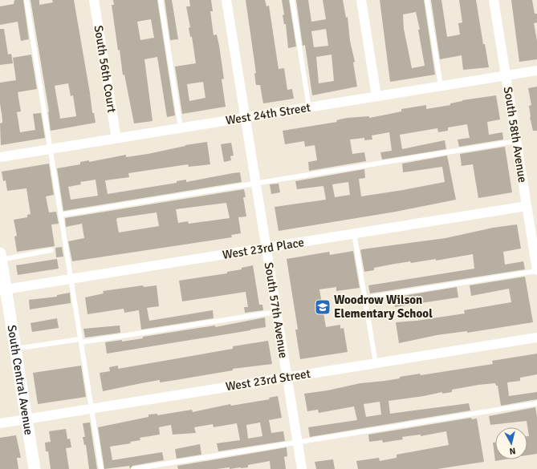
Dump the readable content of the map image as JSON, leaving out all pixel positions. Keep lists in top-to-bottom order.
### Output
{
  "streets": {
    "street": [
      "South 56th Court",
      "West 24th Street",
      "South 58th Avenue",
      "West 23rd Place",
      "South 57th Avenue",
      "South Central Avenue",
      "West 23rd Street"
    ]
  },
  "crossings": [
    ["South 56th Court", "West 24th Street"],
    ["West 24th Street", "South 58th Avenue"],
    ["West 24th Street", "South 57th Avenue"],
    ["South 58th Avenue", "West 23rd Place"],
    ["West 23rd Place", "South 57th Avenue"],
    ["West 23rd Place", "South Central Avenue"],
    ["South 57th Avenue", "West 23rd Street"],
    ["South Central Avenue", "West 23rd Street"]
  ],
  "places": {
    "school or university": ["Woodrow Wilson Elementary School"]
  },
  "north": "bottom"
}
